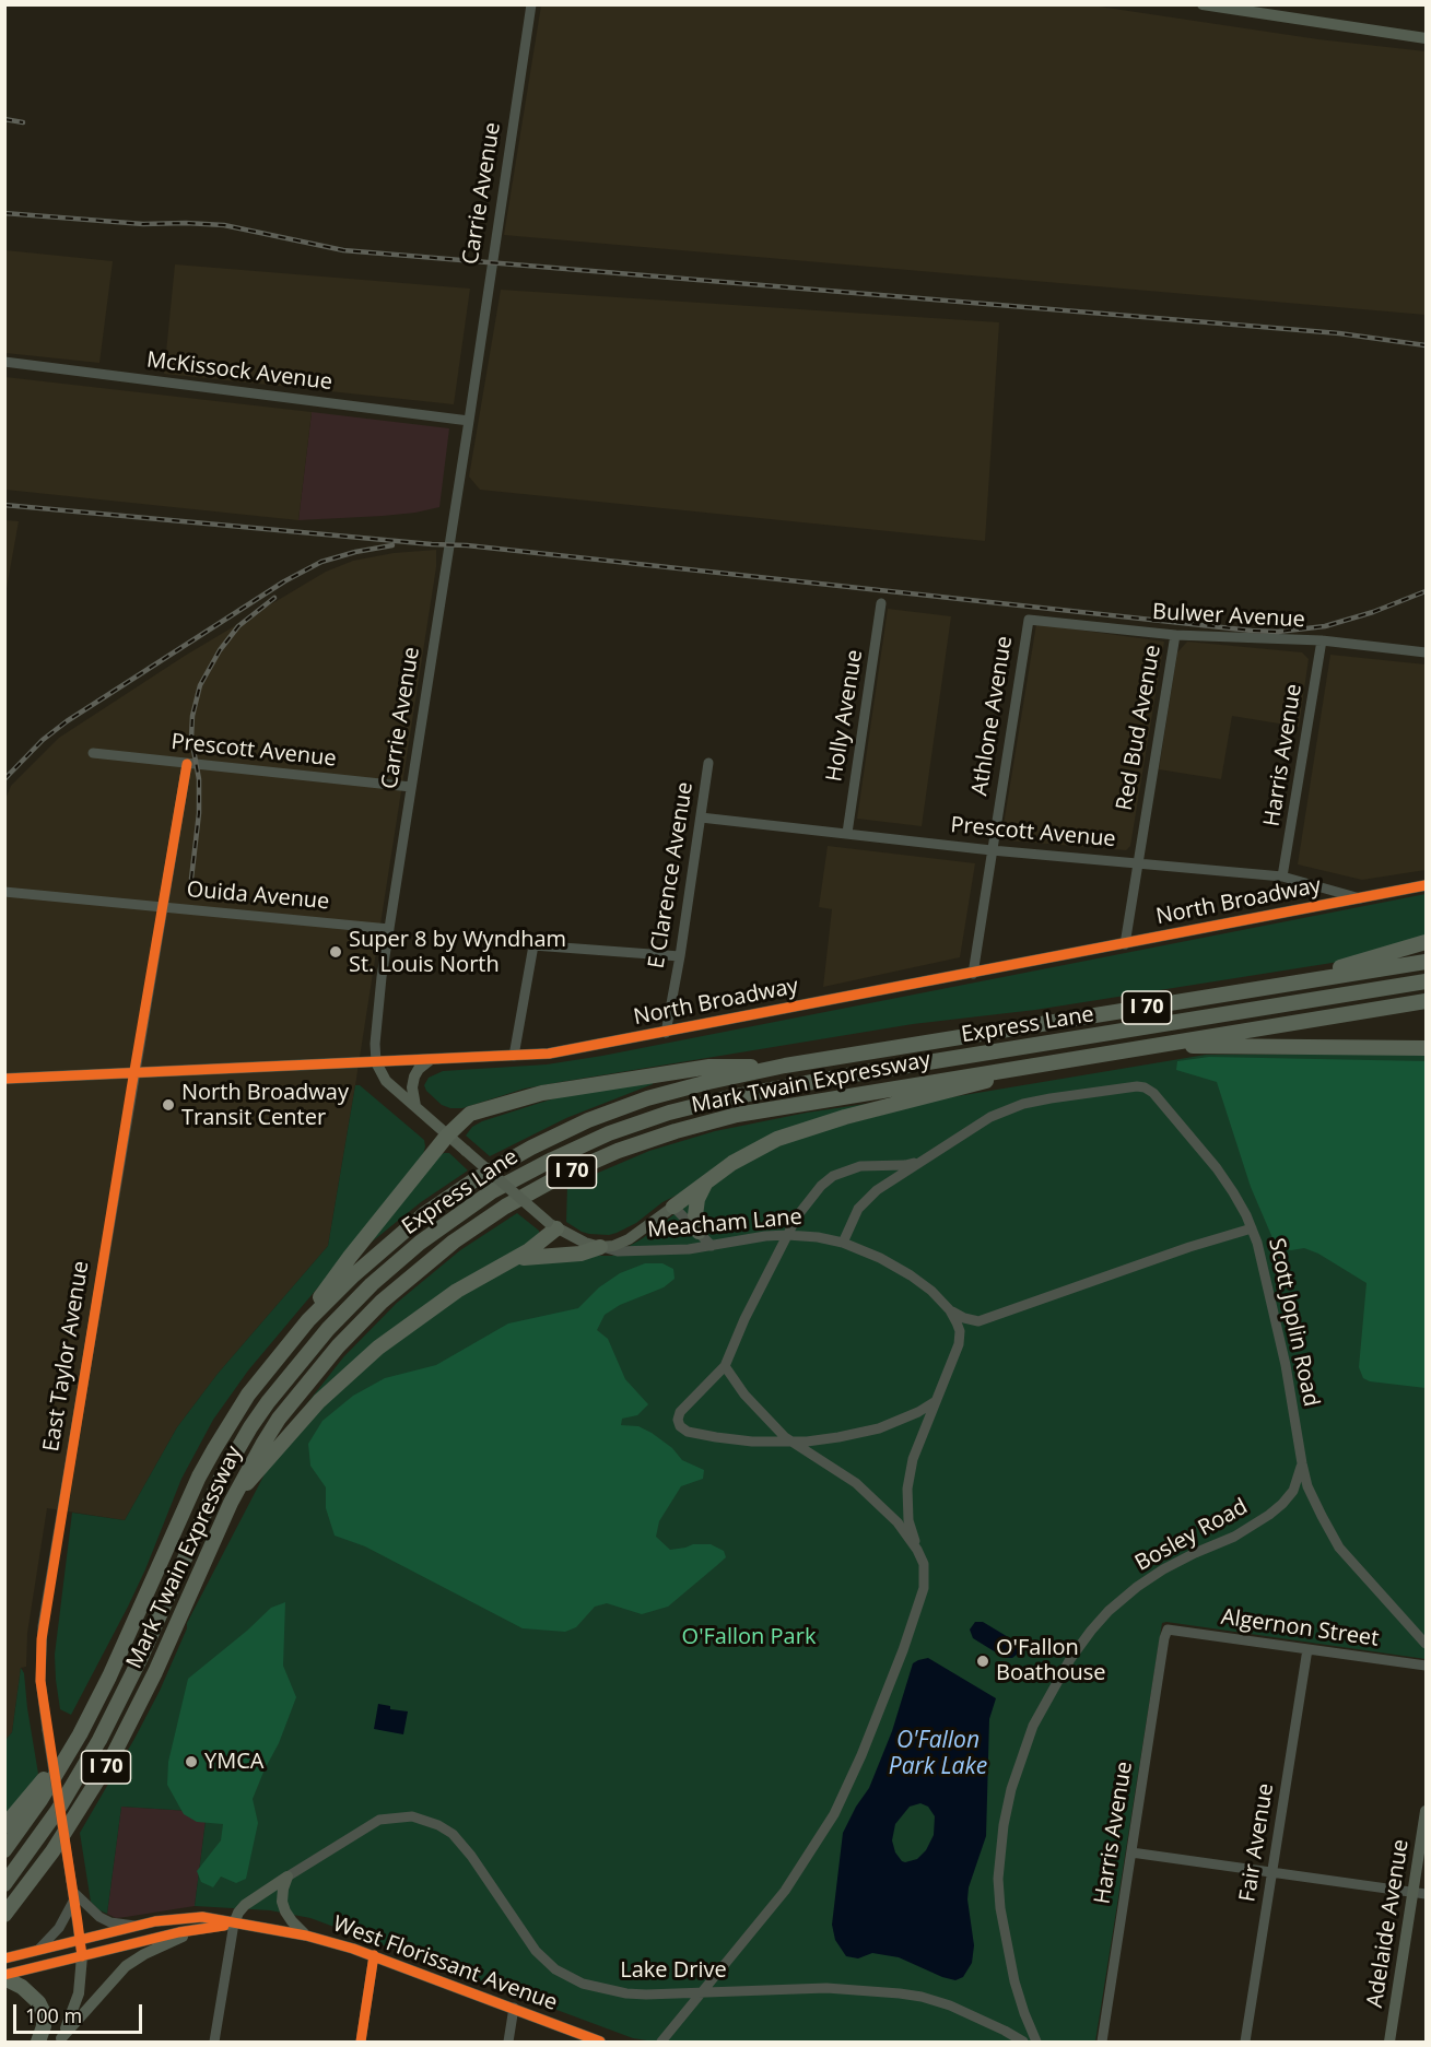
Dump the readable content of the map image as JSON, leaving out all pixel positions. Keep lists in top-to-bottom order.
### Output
{
  "streets": {
    "highway": ["I 70", "Express Lane", "Mark Twain Expressway"],
    "main road": ["North Broadway", "Adelaide Avenue", "West Florissant Avenue"],
    "street": [
      "Carrie Avenue",
      "McKissock Avenue",
      "Bulwer Avenue",
      "Holly Avenue",
      "Athlone Avenue",
      "Red Bud Avenue",
      "Prescott Avenue",
      "Harris Avenue",
      "E Clarence Avenue",
      "Ouida Avenue",
      "Meacham Lane",
      "Scott Joplin Road",
      "East Taylor Avenue",
      "Bosley Road",
      "Algernon Street",
      "Fair Avenue",
      "Lake Drive"
    ]
  },
  "crossings": [
    ["Carrie Avenue", "McKissock Avenue"],
    ["Carrie Avenue", "Prescott Avenue"],
    ["Carrie Avenue", "Ouida Avenue"],
    ["Carrie Avenue", "North Broadway"],
    ["Bulwer Avenue", "Athlone Avenue"],
    ["Bulwer Avenue", "Red Bud Avenue"],
    ["Bulwer Avenue", "Harris Avenue"],
    ["Holly Avenue", "Prescott Avenue"],
    ["Athlone Avenue", "Prescott Avenue"],
    ["Athlone Avenue", "North Broadway"],
    ["Red Bud Avenue", "Prescott Avenue"],
    ["Red Bud Avenue", "North Broadway"],
    ["Prescott Avenue", "Harris Avenue"],
    ["Prescott Avenue", "E Clarence Avenue"],
    ["Prescott Avenue", "North Broadway"],
    ["Prescott Avenue", "East Taylor Avenue"],
    ["Harris Avenue", "Algernon Street"],
    ["E Clarence Avenue", "North Broadway"],
    ["Ouida Avenue", "East Taylor Avenue"],
    ["North Broadway", "East Taylor Avenue"],
    ["Meacham Lane", "Scott Joplin Road"],
    ["Scott Joplin Road", "Bosley Road"],
    ["East Taylor Avenue", "West Florissant Avenue"],
    ["Algernon Street", "Fair Avenue"]
  ],
  "water": ["O'Fallon Park Lake"],
  "parks": ["O'Fallon Park"],
  "places": [
    "Super 8 by Wyndham St. Louis North",
    "North Broadway Transit Center",
    "O'Fallon Boathouse",
    "YMCA"
  ],
  "scale_bar": "100 m"
}
